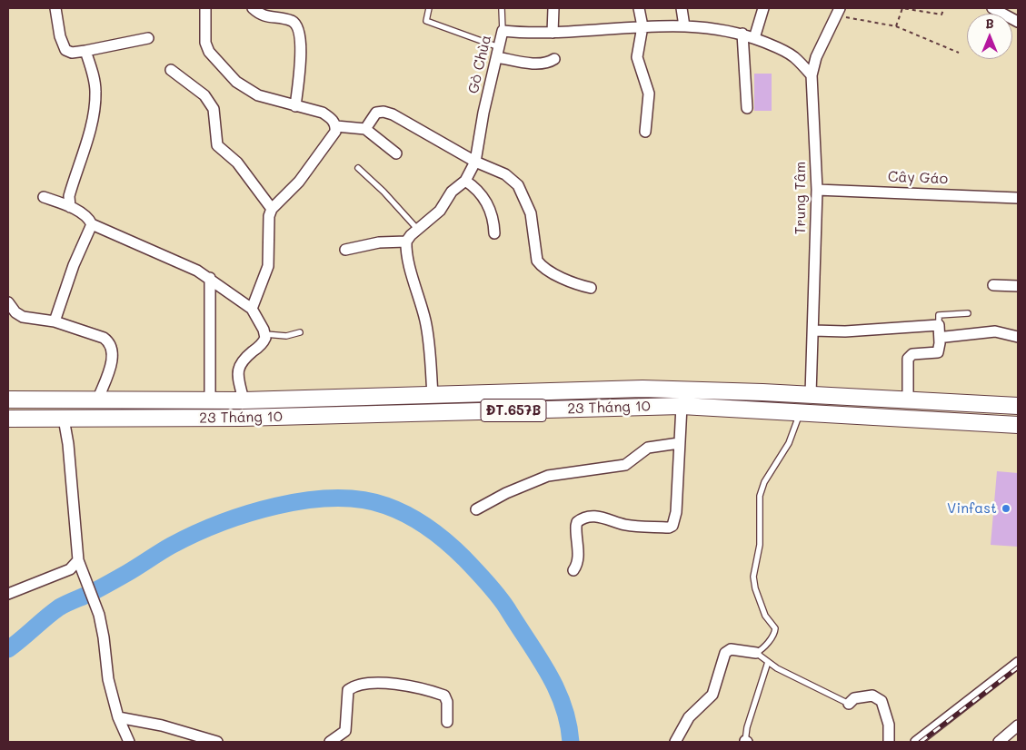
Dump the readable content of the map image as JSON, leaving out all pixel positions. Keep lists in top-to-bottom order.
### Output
{
  "streets": {
    "main road": ["23 Tháng 10", "ĐT.657B"],
    "street": ["Gò Chùa", "Cây Gáo", "Trung Tâm"]
  },
  "crossings": [
    ["Gò Chùa", "Trung Tâm"],
    ["Cây Gáo", "Trung Tâm"],
    ["Trung Tâm", "23 Tháng 10"]
  ],
  "places": ["Vinfast"],
  "north": "top"
}
